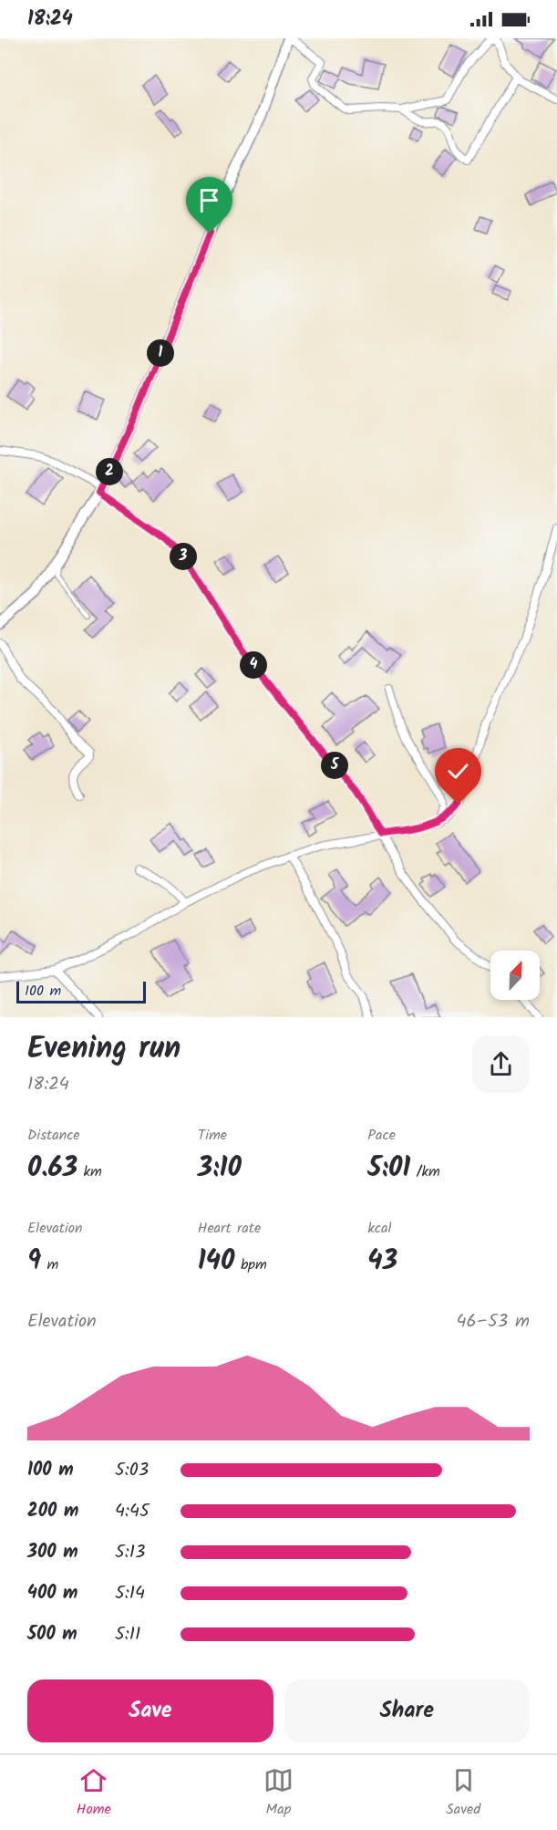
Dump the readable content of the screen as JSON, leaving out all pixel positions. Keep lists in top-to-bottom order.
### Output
{
  "scale_bar": "100 m",
  "north": "top right",
  "page": {
    "status": "18:24",
    "pins": [
      "1",
      "2",
      "3",
      "4",
      "5"
    ],
    "scale": "100 m",
    "heading": ["Evening run", "18:24"],
    "stats": [
      ["Distance", "0.63 km"],
      ["Time", "3:10"],
      ["Pace", "5:01 /km"],
      ["Elevation", "9 m"],
      ["Heart rate", "140 bpm"],
      ["kcal", "43"]
    ],
    "chart": ["Elevation", "46–53 m"],
    "list": [
      {
        "name": "100 m",
        "note": "5:03"
      },
      {
        "name": "200 m",
        "note": "4:45"
      },
      {
        "name": "300 m",
        "note": "5:13"
      },
      {
        "name": "400 m",
        "note": "5:14"
      },
      {
        "name": "500 m",
        "note": "5:11"
      }
    ],
    "buttons": ["Save", "Share"],
    "tabs": ["Home", "Map", "Saved"]
  }
}
